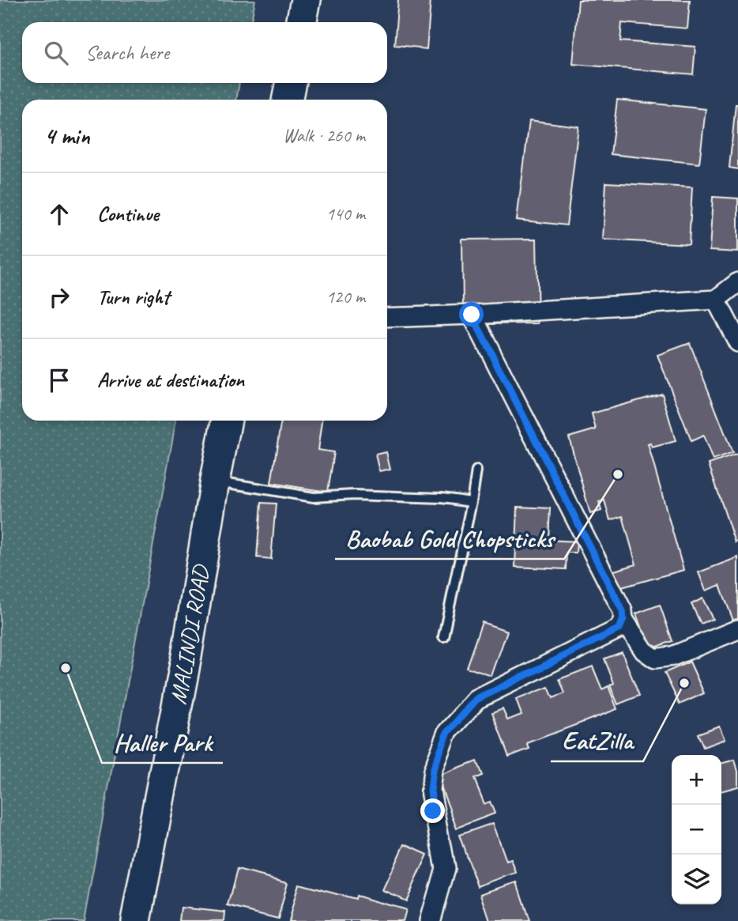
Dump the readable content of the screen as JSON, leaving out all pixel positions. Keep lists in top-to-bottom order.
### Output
{
  "streets": {
    "highway": ["MALINDI ROAD"]
  },
  "places": ["Baobab Gold Chopsticks", "Haller Park", "EatZilla"],
  "page": {
    "search": "Search here",
    "heading": ["4 min", "Walk · 260 m"],
    "list": [
      ["Continue", "140 m"],
      ["Turn right", "120 m"],
      "Arrive at destination"
    ],
    "map_buttons": ["+", "−"]
  }
}
